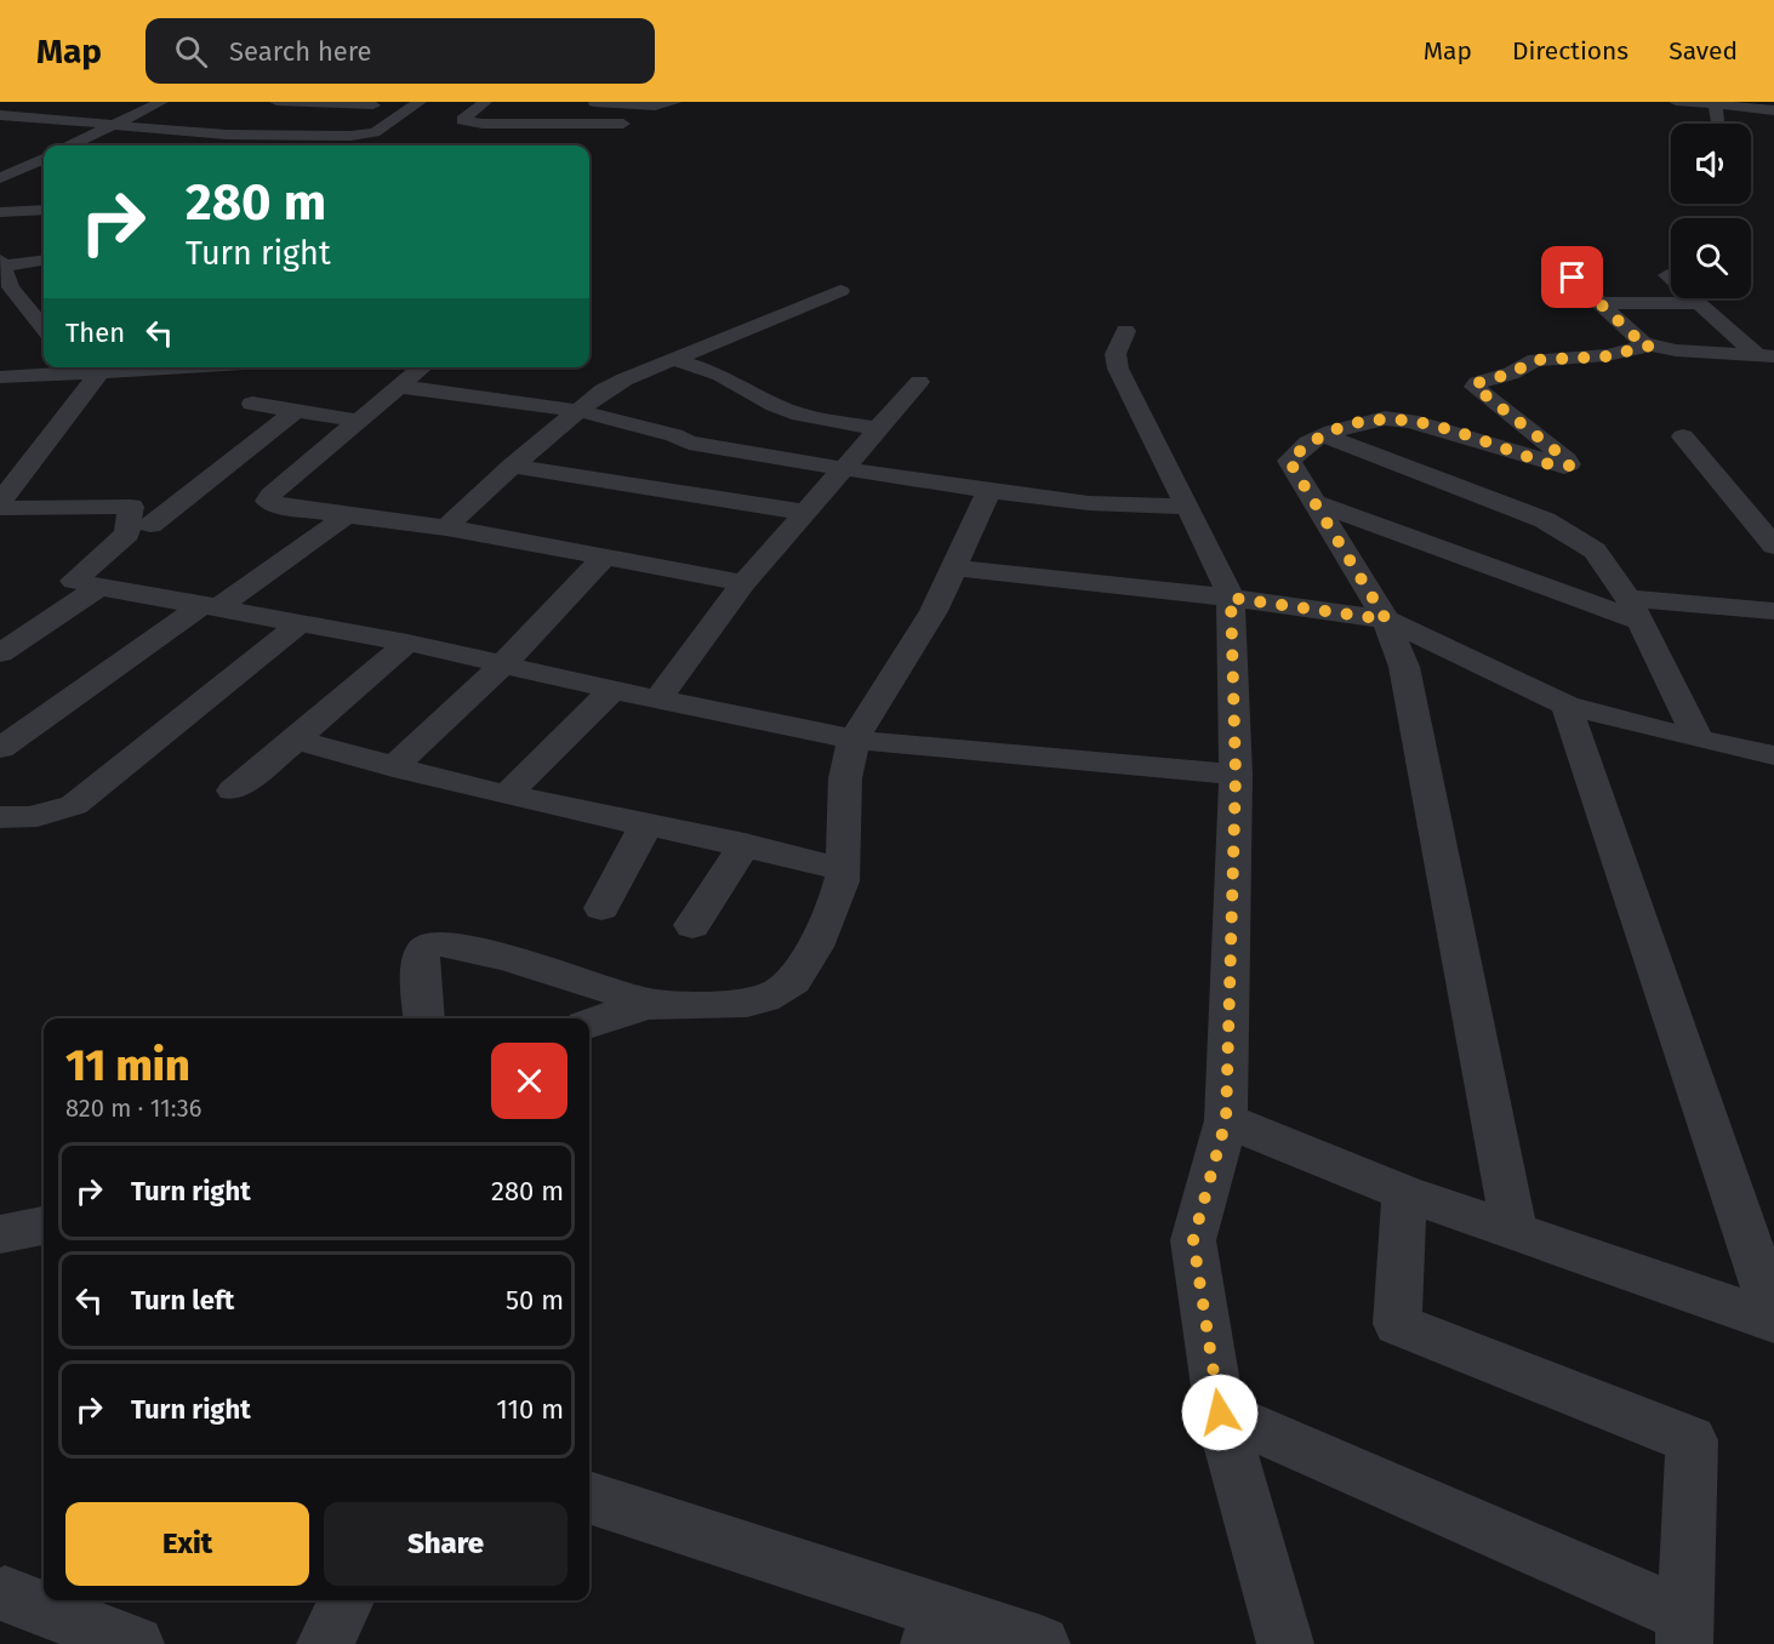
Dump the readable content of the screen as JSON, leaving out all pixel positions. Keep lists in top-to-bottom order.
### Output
{
  "page": {
    "header": "Map",
    "search": "Search here",
    "nav": ["Map", "Directions", "Saved"],
    "turn": ["280 m", "Turn right"],
    "then": "Then",
    "heading": ["11 min", "820 m · 11:36"],
    "list": [
      {
        "name": "Turn right",
        "value": "280 m"
      },
      {
        "name": "Turn left",
        "value": "50 m"
      },
      {
        "name": "Turn right",
        "value": "110 m"
      }
    ],
    "buttons": ["Exit", "Share"]
  }
}
